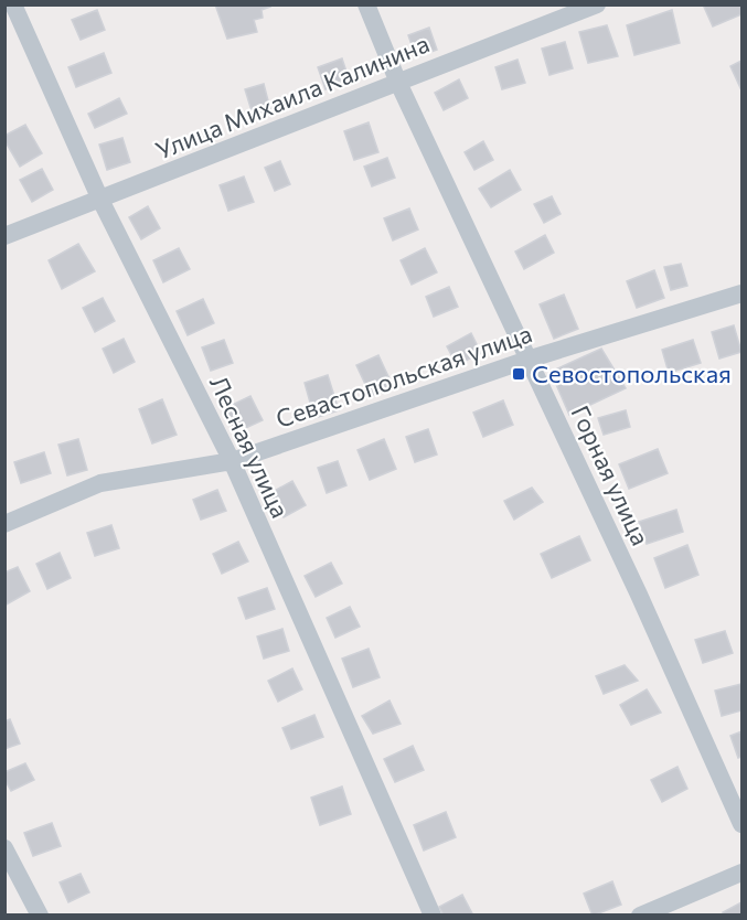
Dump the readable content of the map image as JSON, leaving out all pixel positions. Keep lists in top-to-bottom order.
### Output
{
  "streets": {
    "street": [
      "Улица Михаила Калинина",
      "Севастопольская улица",
      "Лесная улица",
      "Горная улица"
    ]
  },
  "crossings": [
    ["Улица Михаила Калинина", "Лесная улица"],
    ["Улица Михаила Калинина", "Горная улица"],
    ["Севастопольская улица", "Лесная улица"],
    ["Севастопольская улица", "Горная улица"]
  ],
  "places": {
    "transit": ["Севостопольская"]
  }
}
